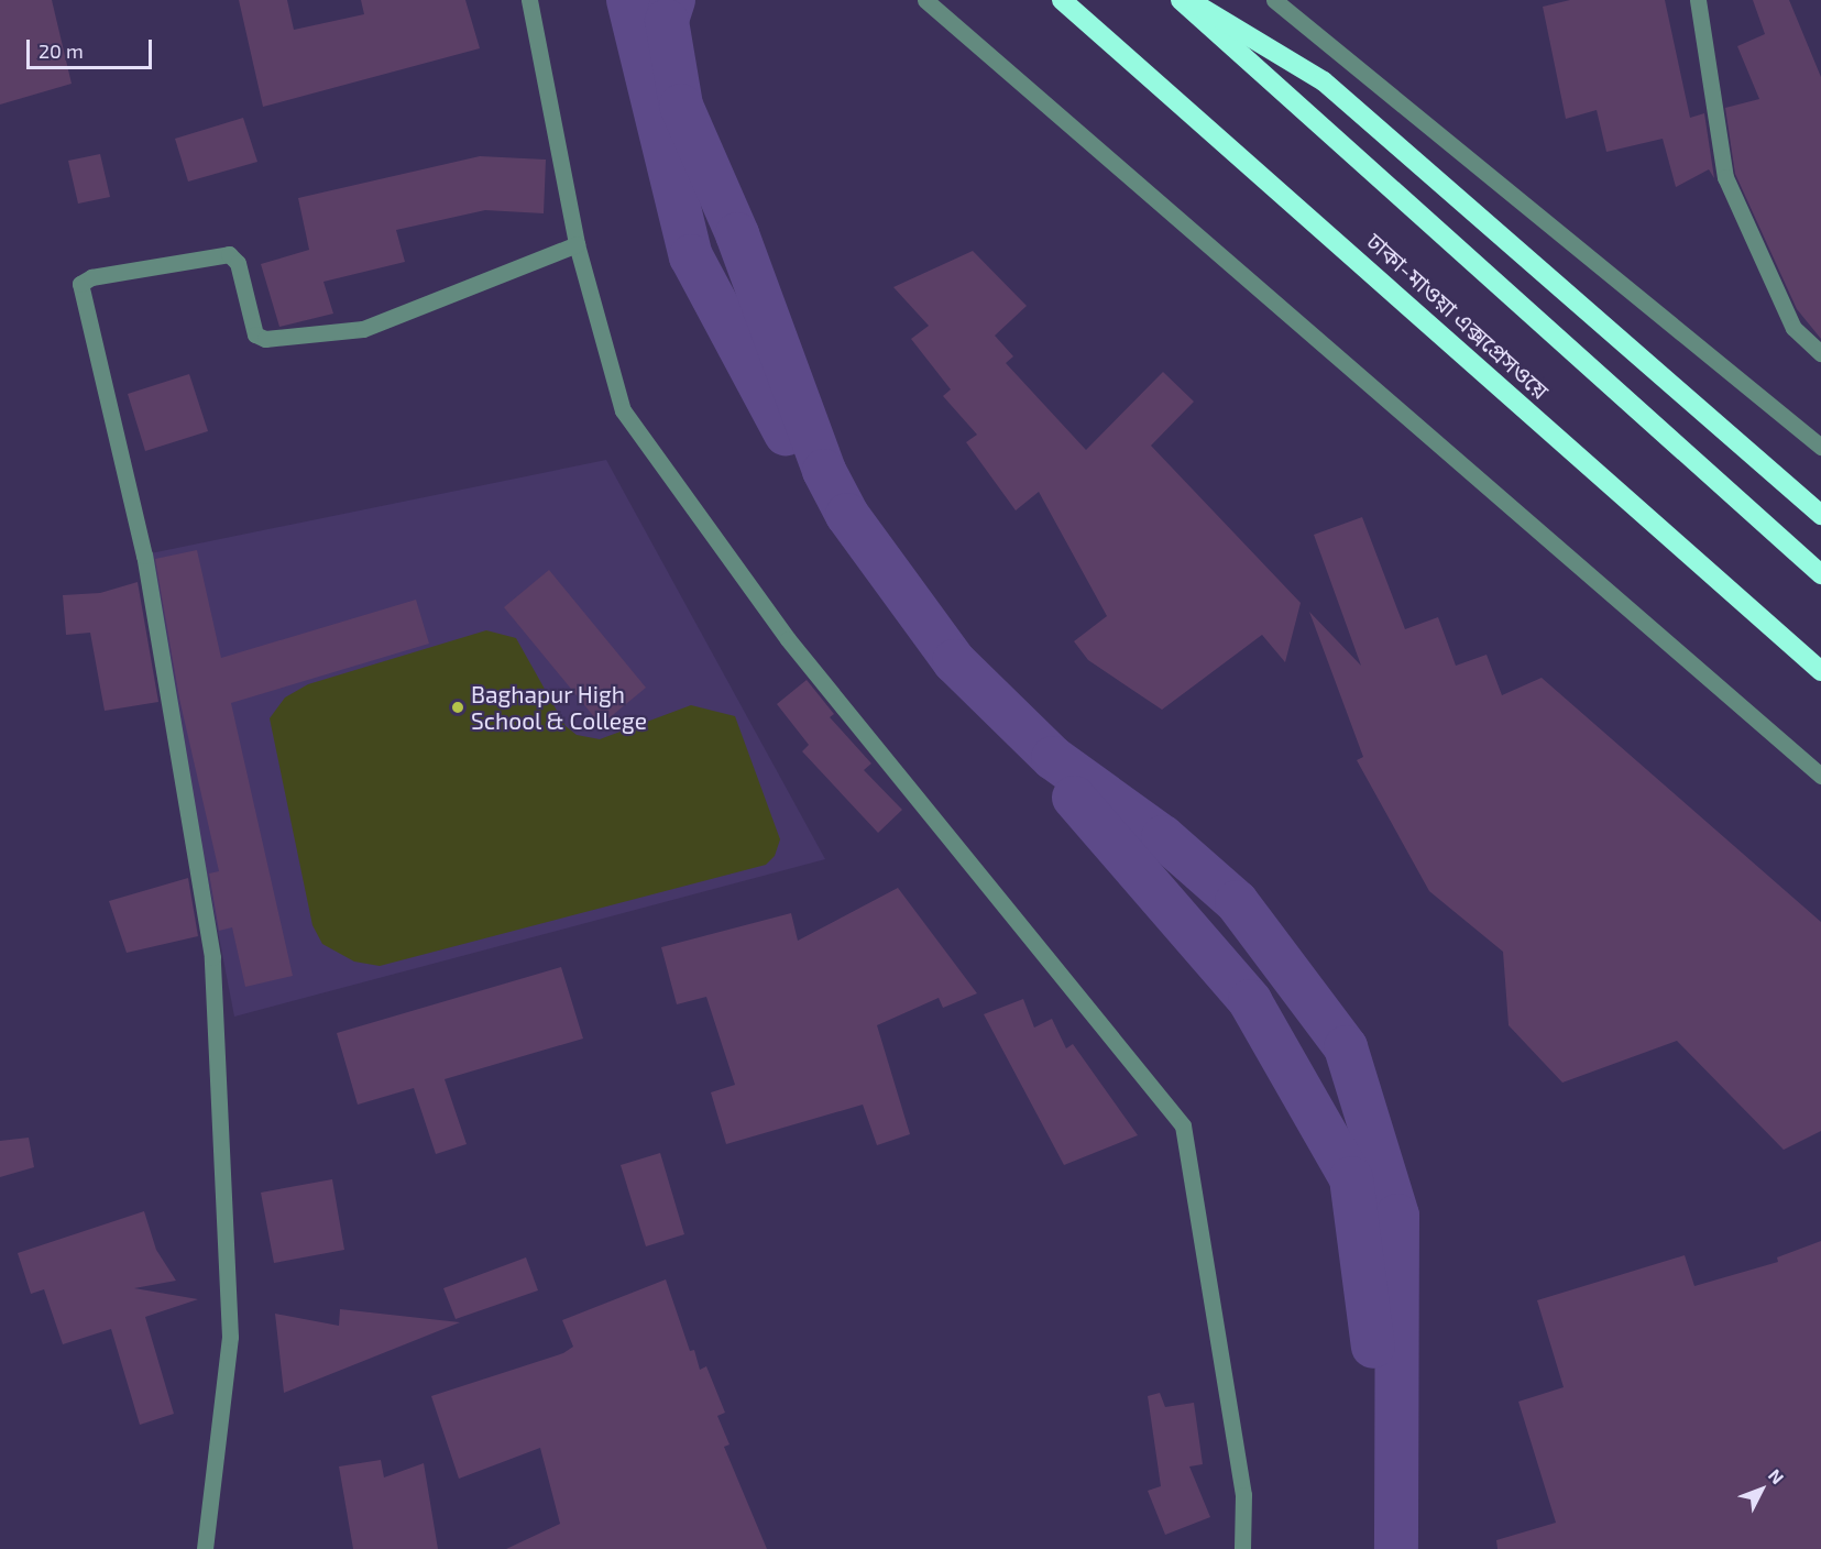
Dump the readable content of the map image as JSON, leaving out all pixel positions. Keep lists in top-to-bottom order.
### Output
{
  "streets": {
    "highway": ["ঢাকা-মাওয়া এক্সপ্রেসওয়ে"]
  },
  "places": ["Baghapur High School & College"],
  "scale_bar": "20 m",
  "north": "top right"
}
